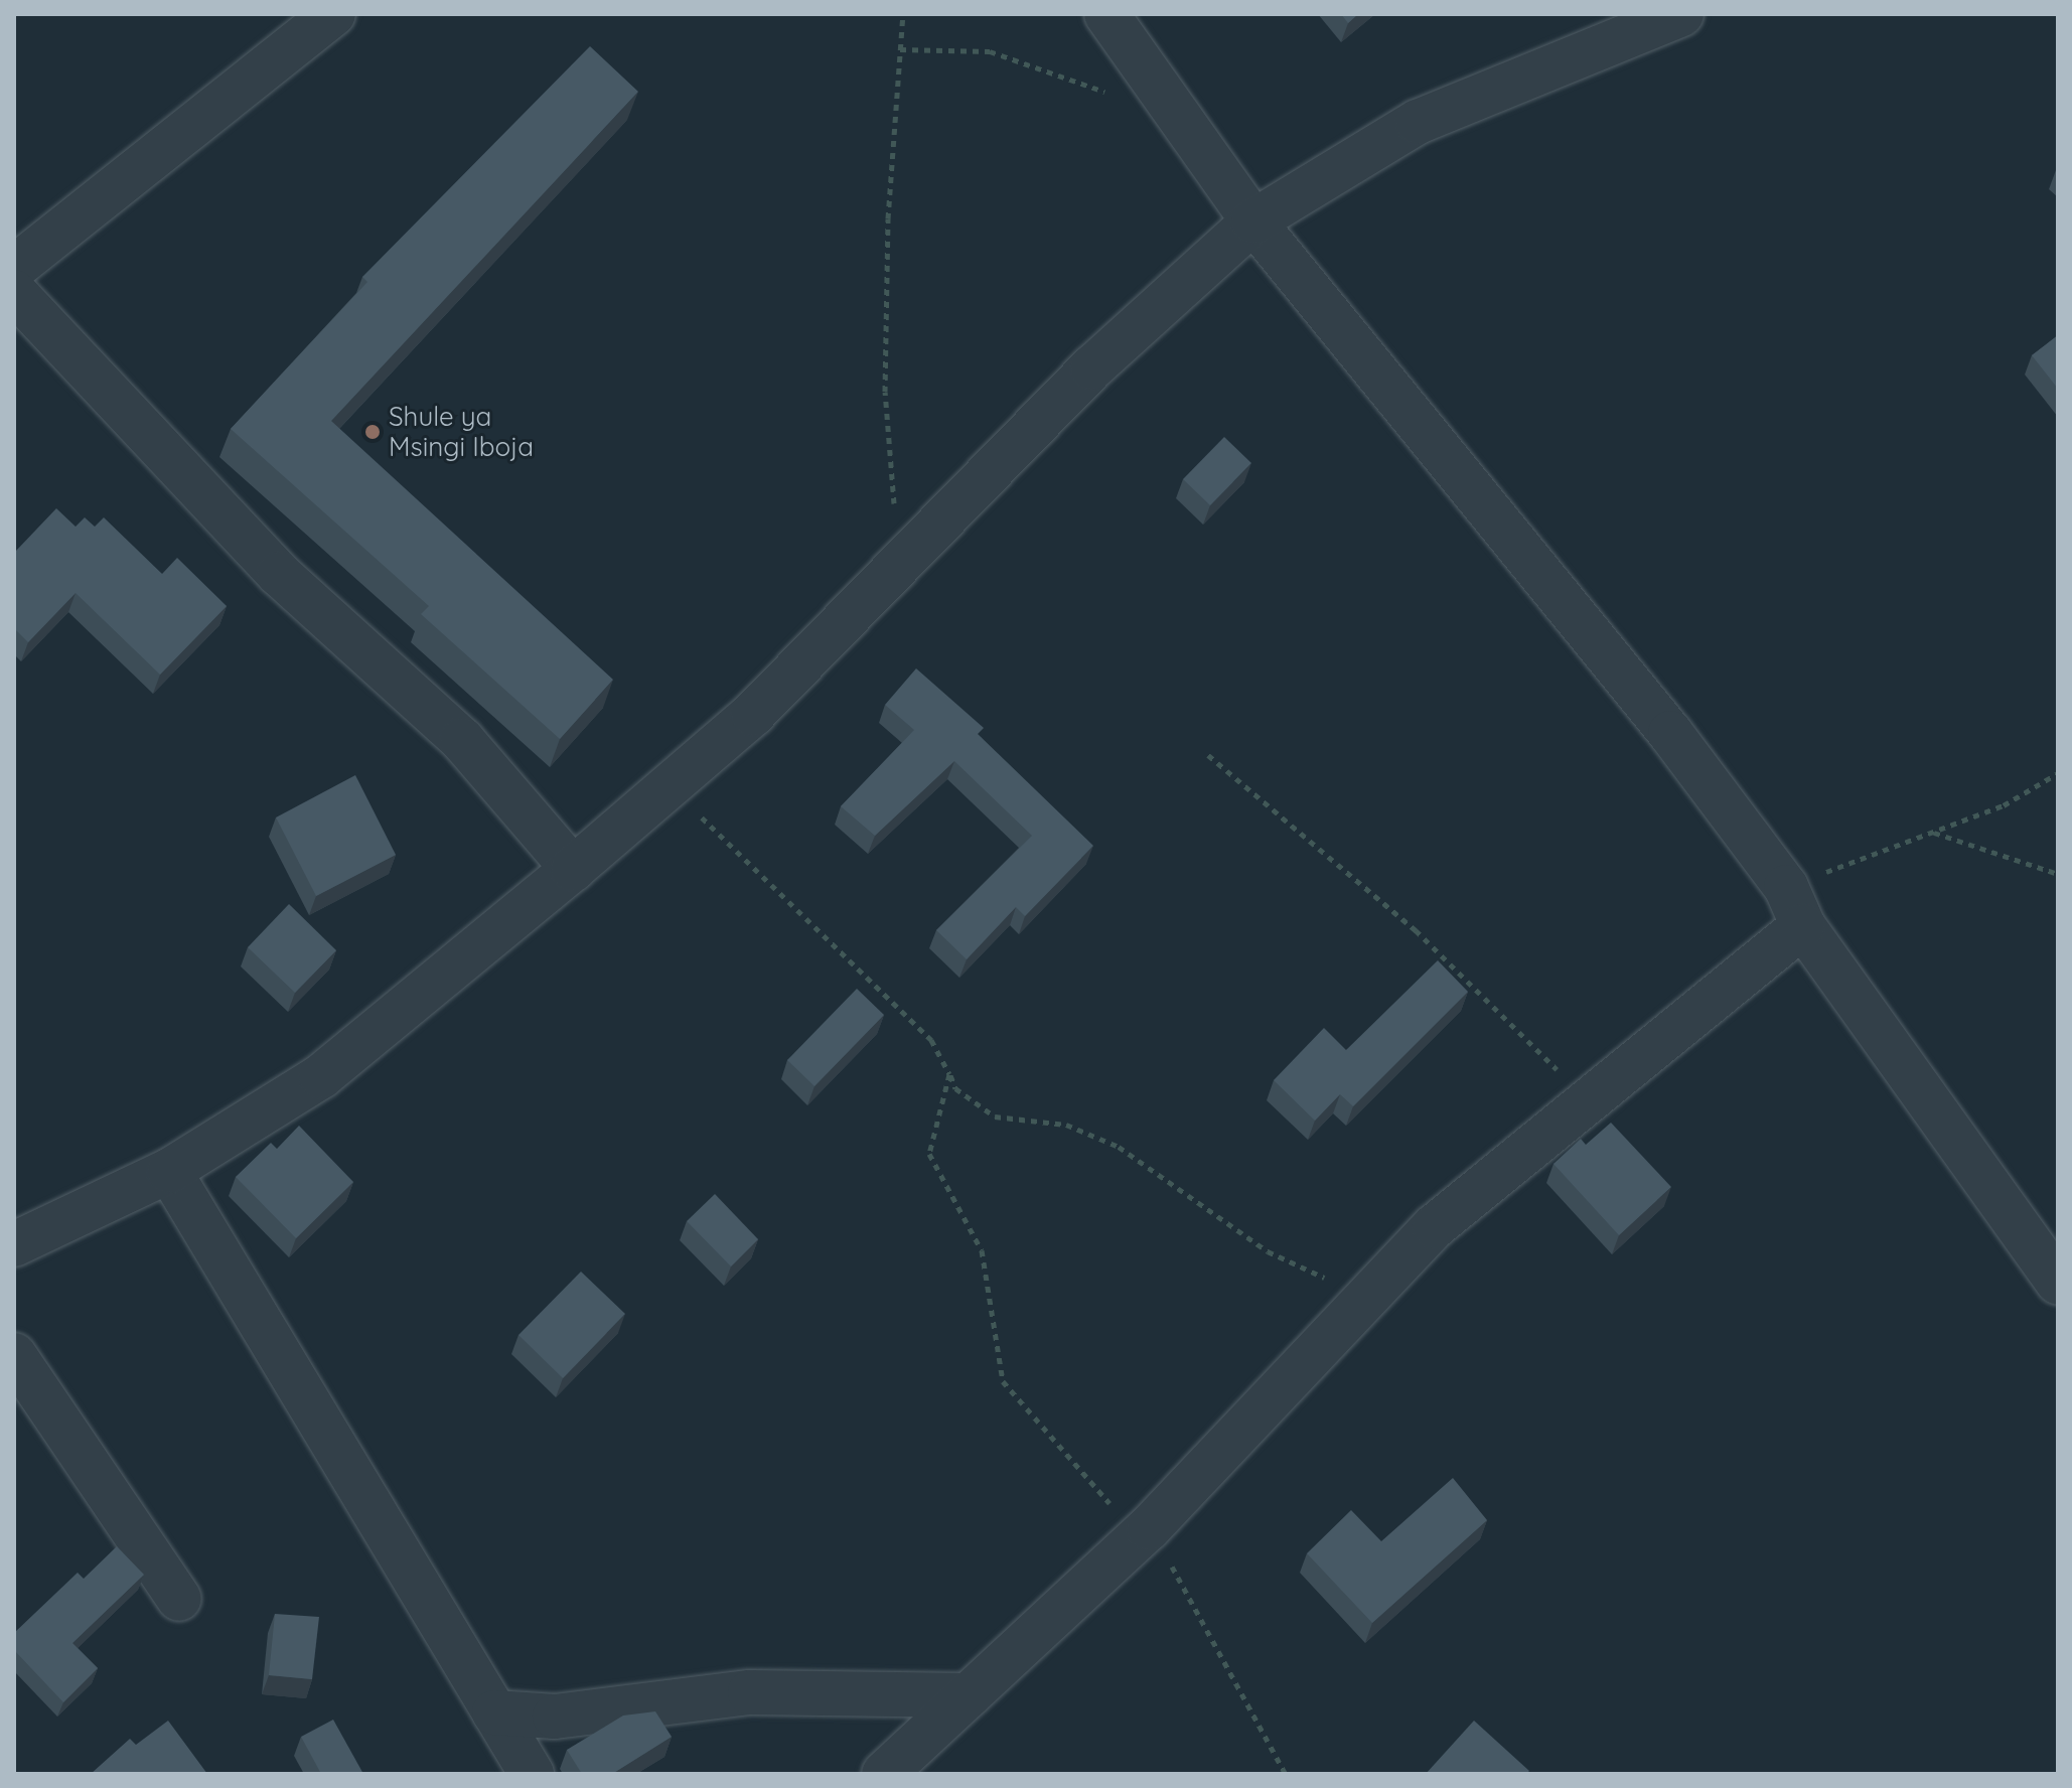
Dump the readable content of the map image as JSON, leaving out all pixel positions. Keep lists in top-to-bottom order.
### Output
{
  "places": ["Shule ya Msingi Iboja"]
}
